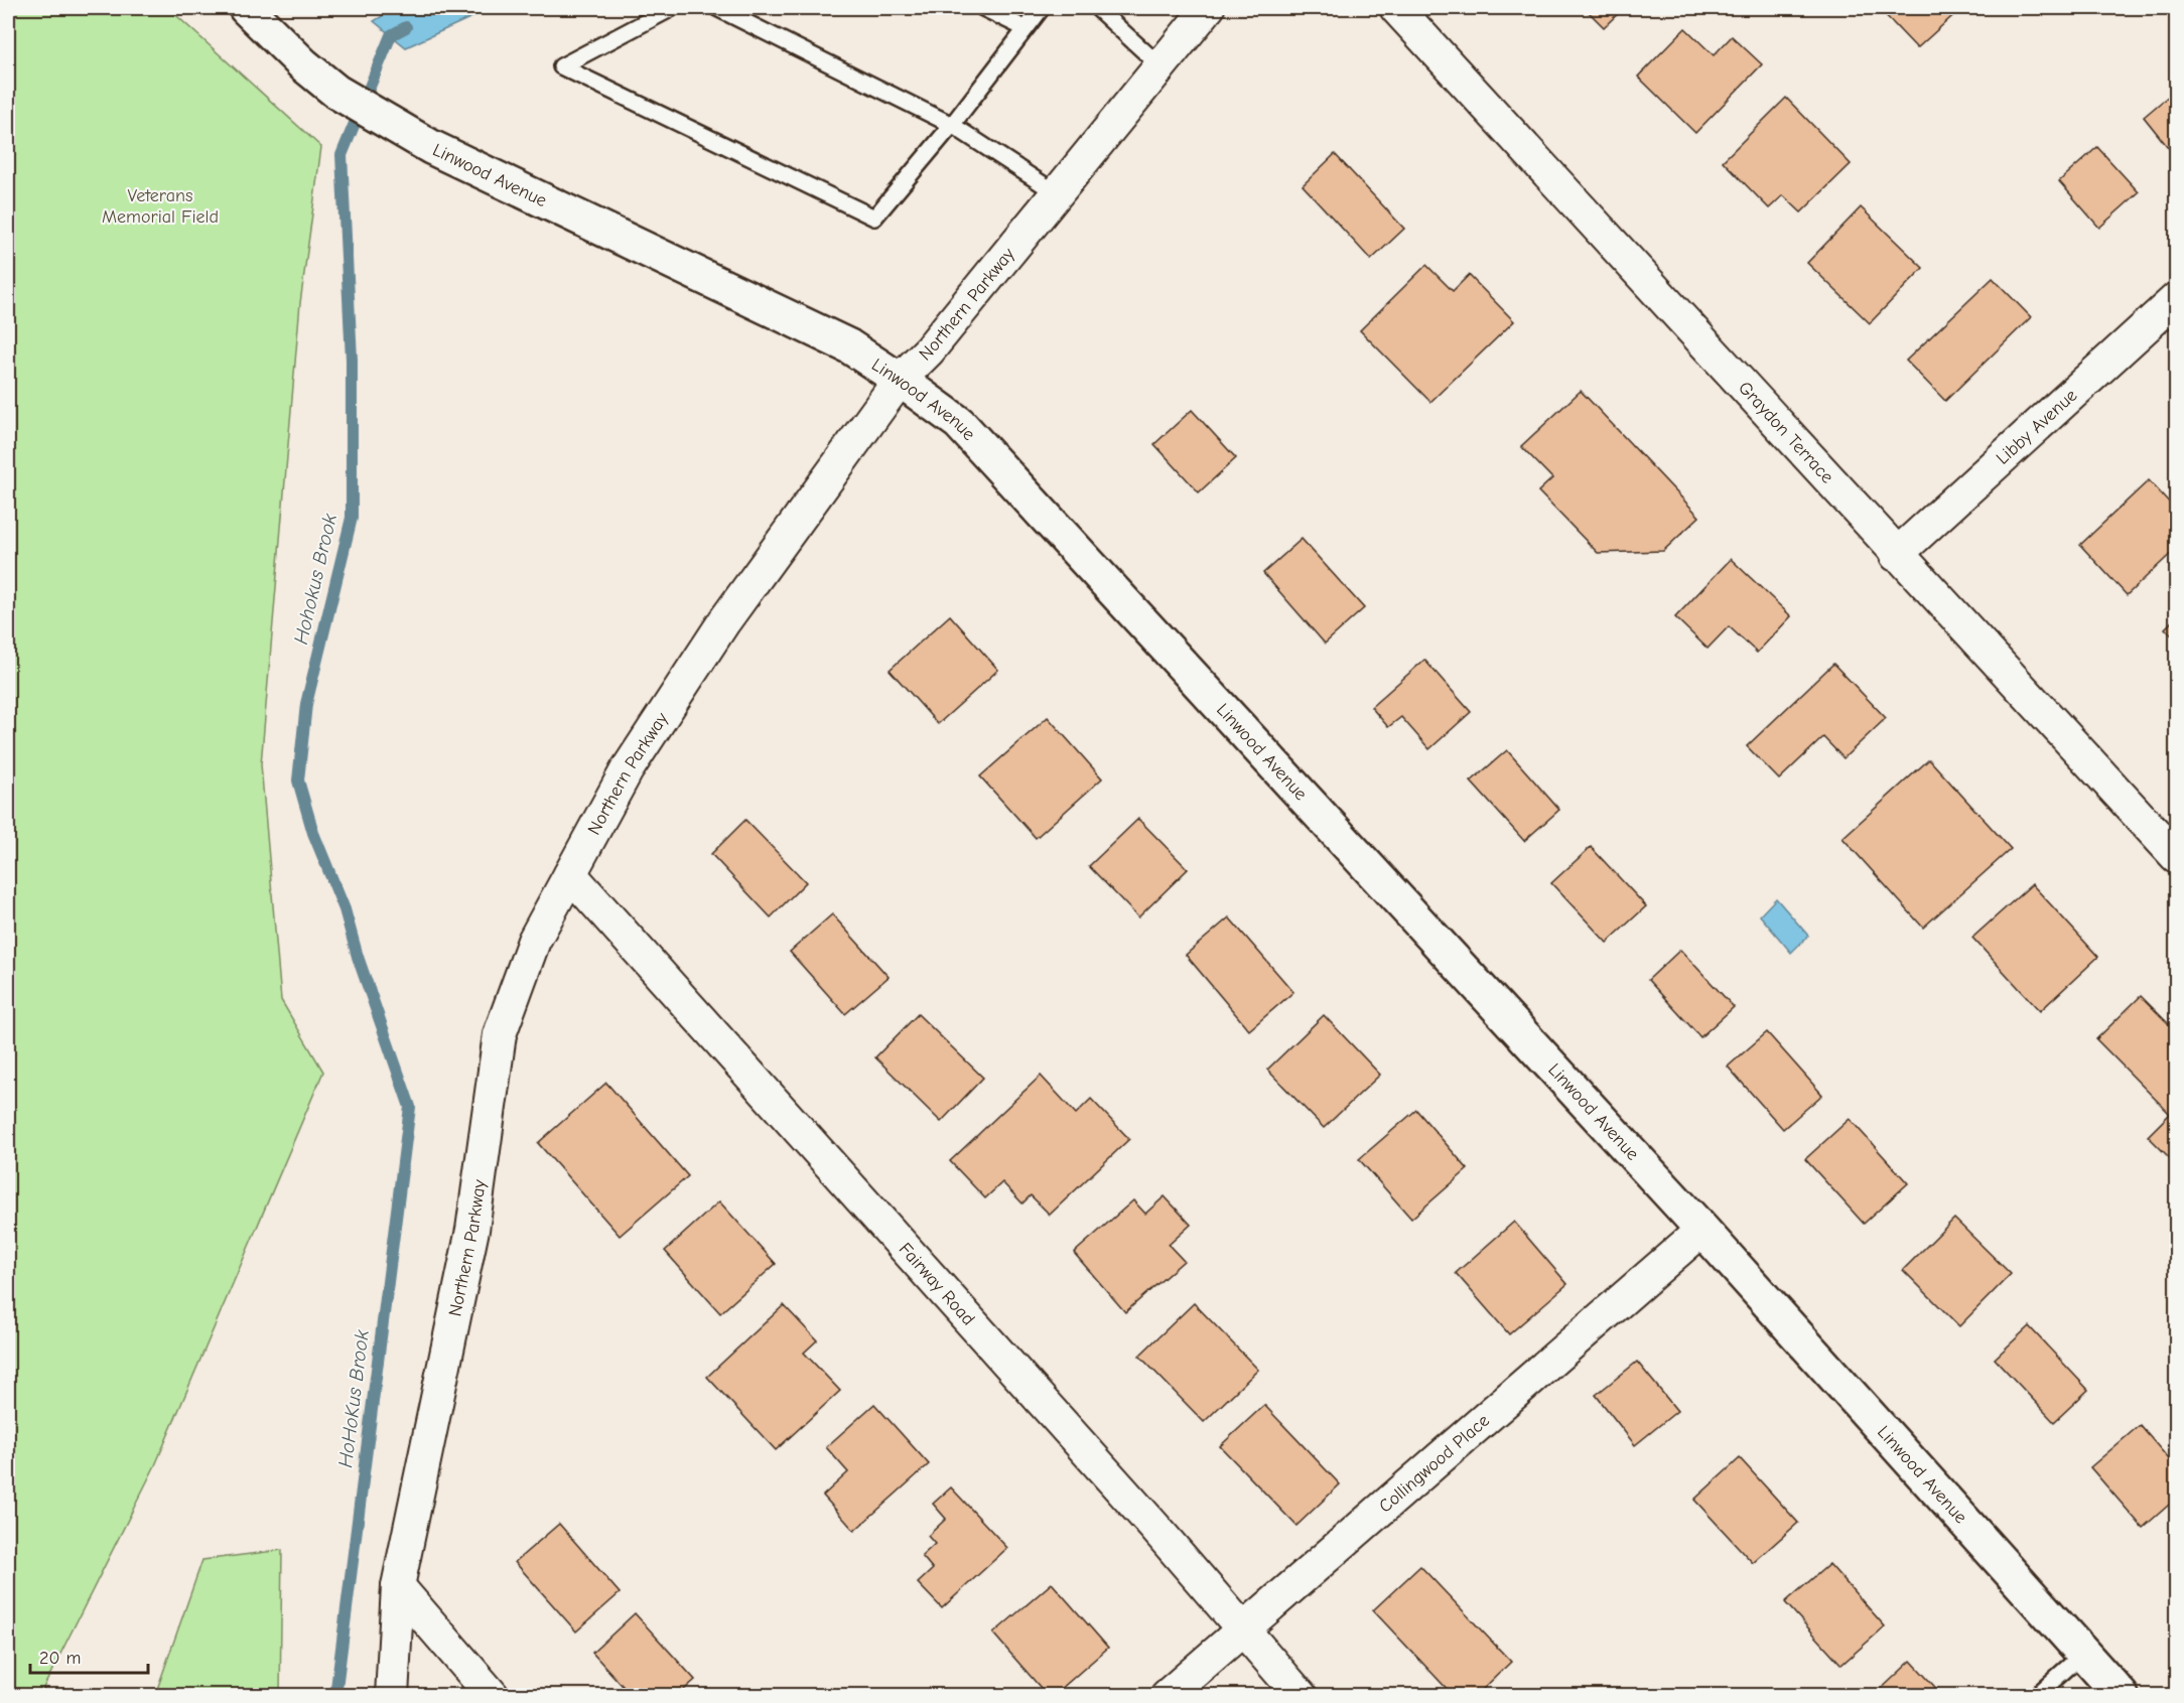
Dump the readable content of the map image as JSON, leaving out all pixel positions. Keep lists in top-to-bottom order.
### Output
{
  "streets": {
    "main road": ["Linwood Avenue"],
    "street": [
      "Northern Parkway",
      "Libby Avenue",
      "Graydon Terrace",
      "Fairway Road",
      "Collingwood Place"
    ]
  },
  "crossings": [
    ["Linwood Avenue", "Northern Parkway"],
    ["Linwood Avenue", "Collingwood Place"],
    ["Northern Parkway", "Fairway Road"],
    ["Libby Avenue", "Graydon Terrace"],
    ["Fairway Road", "Collingwood Place"]
  ],
  "water": ["Hohokus Brook", "HoHoKus Brook"],
  "parks": ["Veterans Memorial Field"],
  "scale_bar": "20 m"
}
